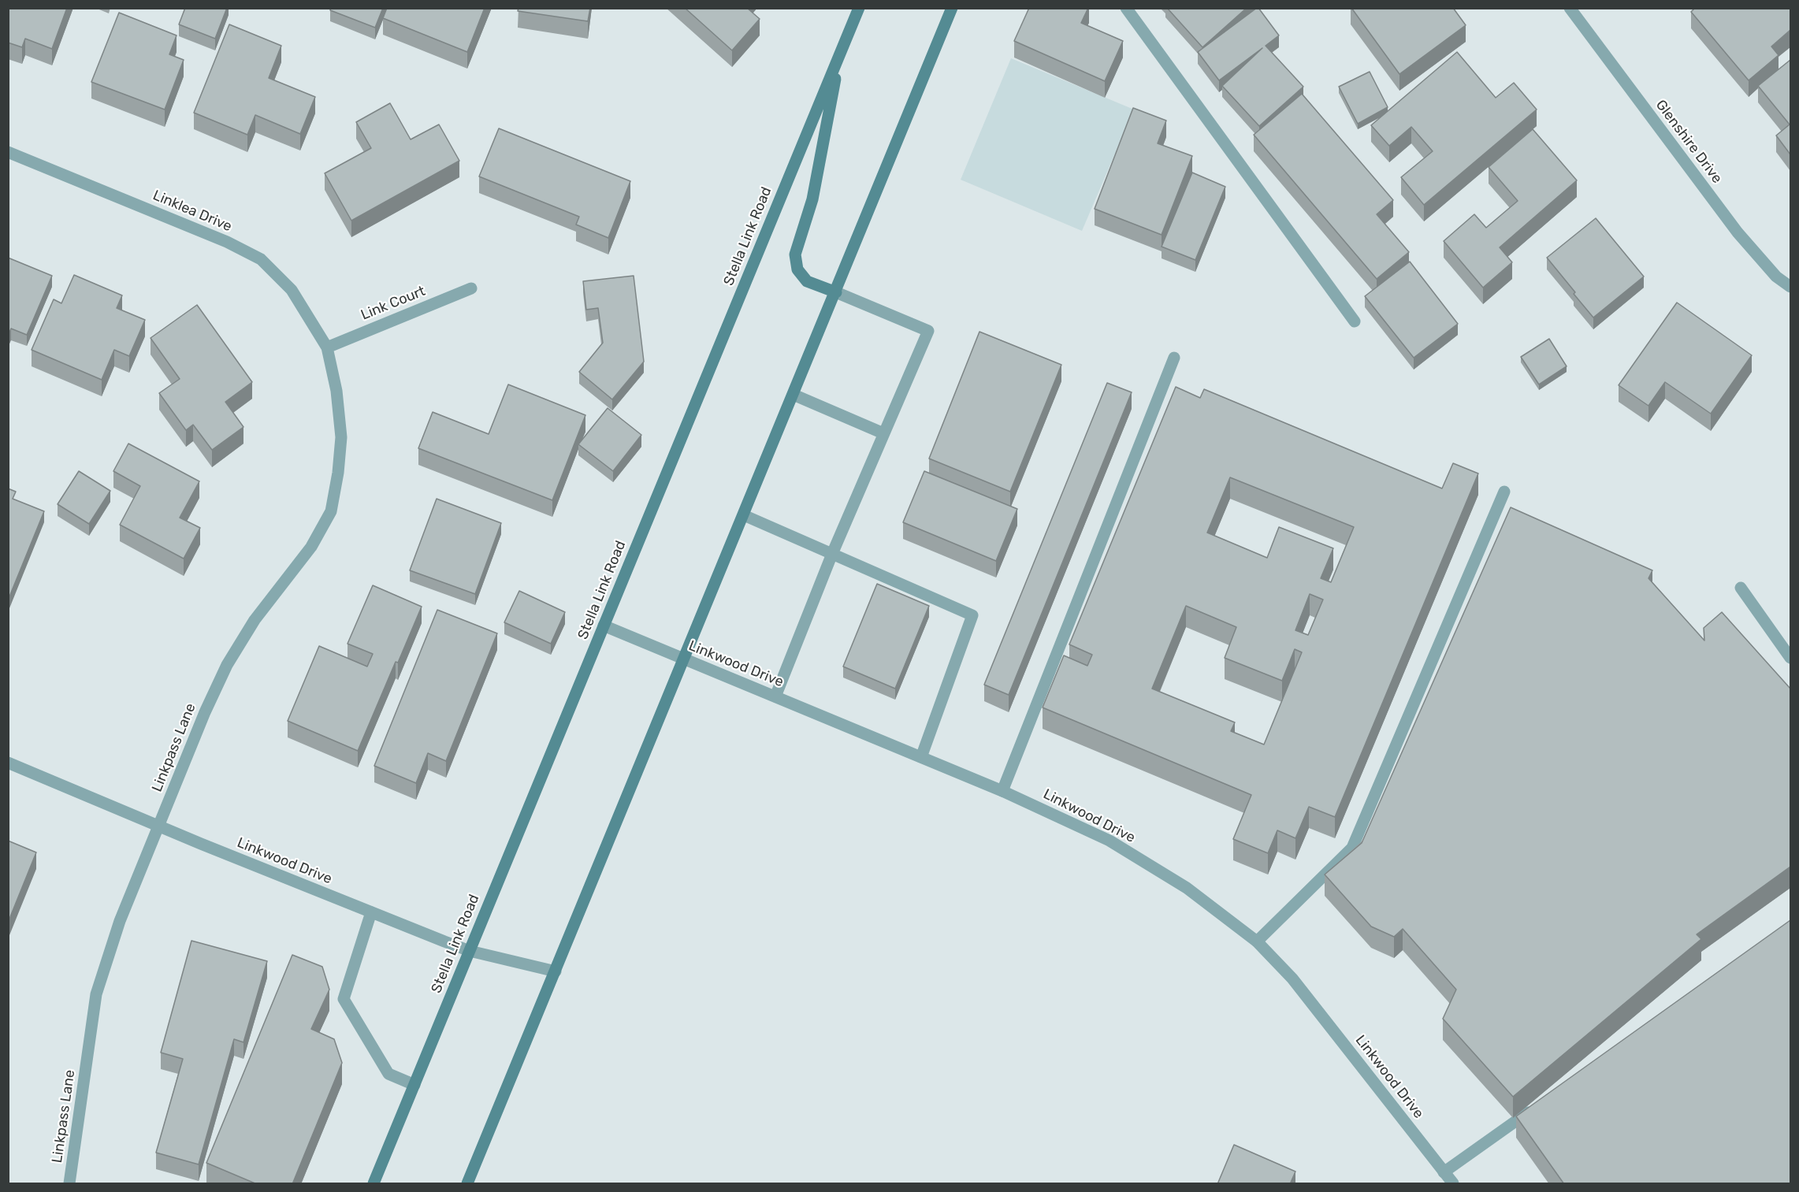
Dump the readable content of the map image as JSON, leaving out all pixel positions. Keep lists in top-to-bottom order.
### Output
{
  "streets": {
    "main road": ["Stella Link Road"],
    "street": [
      "Glenshire Drive",
      "Linklea Drive",
      "Link Court",
      "Linkwood Drive",
      "Linkpass Lane"
    ]
  },
  "crossings": [
    ["Linklea Drive", "Link Court"],
    ["Linklea Drive", "Linkpass Lane"],
    ["Stella Link Road", "Linkwood Drive"],
    ["Link Court", "Linkpass Lane"],
    ["Linkwood Drive", "Linkpass Lane"]
  ]
}
